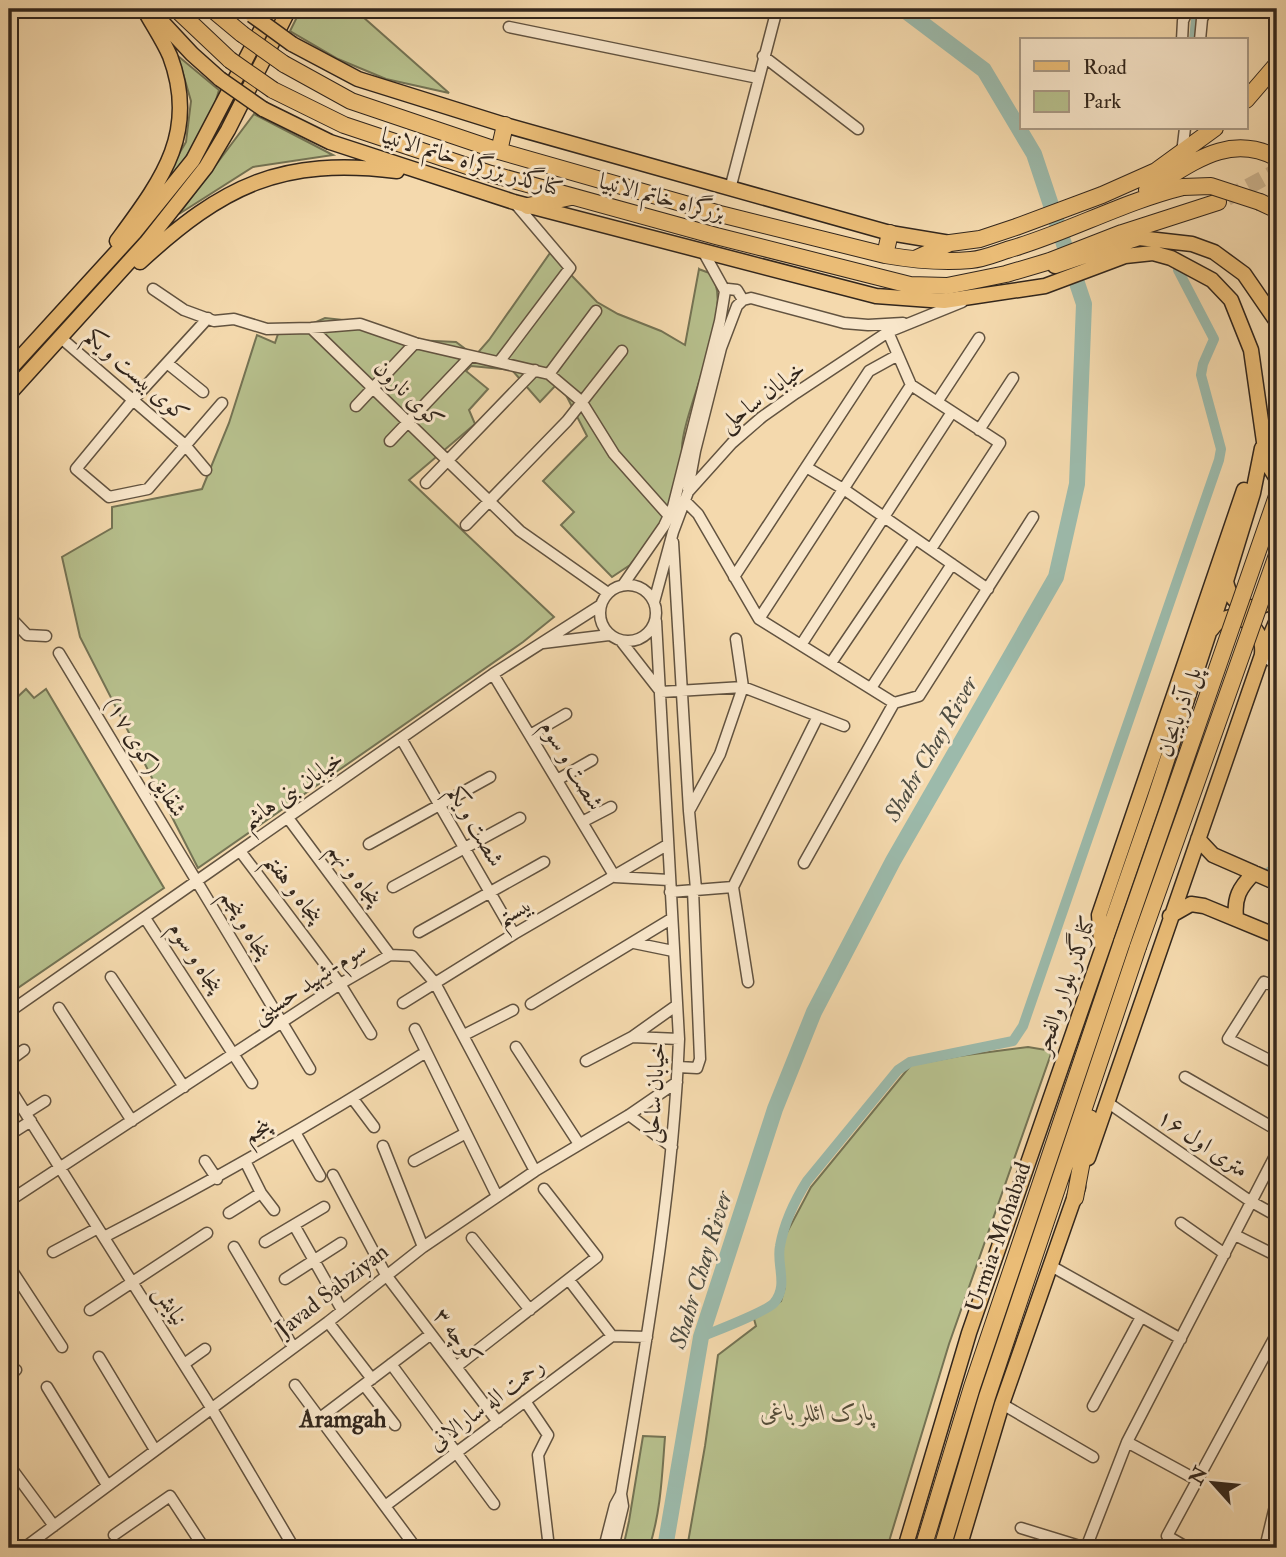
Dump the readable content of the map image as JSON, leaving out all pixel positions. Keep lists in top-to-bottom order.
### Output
{
  "streets": {
    "highway": ["بزرگراه خاتم الانبیا", "پل آذربایجان", "Urmia-Mohabad"],
    "main road": ["کنارگذر بزرگراه خاتم الانبیا", "کنارگذر بلوار والفجر"],
    "street": [
      "کوی بیست و یکم",
      "کوی نارون",
      "خیابان ساحلی",
      "شقایق (کوی ۱۷)",
      "شصت و سوم",
      "خیابان بنی هاشم",
      "شصت و یکم",
      "پنجاه و نهم",
      "پنجاه و هفتم",
      "بیستم",
      "پنجاه و پنجم",
      "پنجاه و سوم",
      "سوم-شهید حسینی",
      "پنجم",
      "۱۶ متری اول",
      "Javad Sabziyan",
      "نیایش",
      "کوچه ۳",
      "رحمت اله سارالانی"
    ]
  },
  "crossings": [
    ["کنارگذر بزرگراه خاتم الانبیا", "بزرگراه خاتم الانبیا"],
    ["کنارگذر بزرگراه خاتم الانبیا", "خیابان ساحلی"],
    ["کوی نارون", "خیابان ساحلی"],
    ["کوی نارون", "خیابان بنی هاشم"],
    ["خیابان ساحلی", "خیابان بنی هاشم"],
    ["خیابان ساحلی", "بیستم"],
    ["خیابان ساحلی", "Javad Sabziyan"],
    ["پل آذربایجان", "Urmia-Mohabad"],
    ["شقایق (کوی ۱۷)", "خیابان بنی هاشم"],
    ["شقایق (کوی ۱۷)", "پنجاه و پنجم"],
    ["شصت و سوم", "خیابان بنی هاشم"],
    ["شصت و سوم", "بیستم"],
    ["خیابان بنی هاشم", "شصت و یکم"],
    ["خیابان بنی هاشم", "پنجاه و نهم"],
    ["خیابان بنی هاشم", "پنجاه و هفتم"],
    ["خیابان بنی هاشم", "پنجاه و پنجم"],
    ["خیابان بنی هاشم", "پنجاه و سوم"],
    ["شصت و یکم", "بیستم"],
    ["پنجاه و نهم", "سوم-شهید حسینی"],
    ["پنجاه و هفتم", "سوم-شهید حسینی"],
    ["بیستم", "سوم-شهید حسینی"],
    ["پنجاه و پنجم", "سوم-شهید حسینی"],
    ["پنجاه و سوم", "سوم-شهید حسینی"],
    ["سوم-شهید حسینی", "Javad Sabziyan"],
    ["سوم-شهید حسینی", "نیایش"],
    ["پنجم", "نیایش"],
    ["Javad Sabziyan", "نیایش"],
    ["Javad Sabziyan", "کوچه ۳"],
    ["کوچه ۳", "رحمت اله سارالانی"]
  ],
  "districts": ["Aramgah"],
  "water": ["Shahr Chay River"],
  "parks": ["پارک ائللر باغی"],
  "legend": ["Road", "Park"],
  "north": "top left"
}
